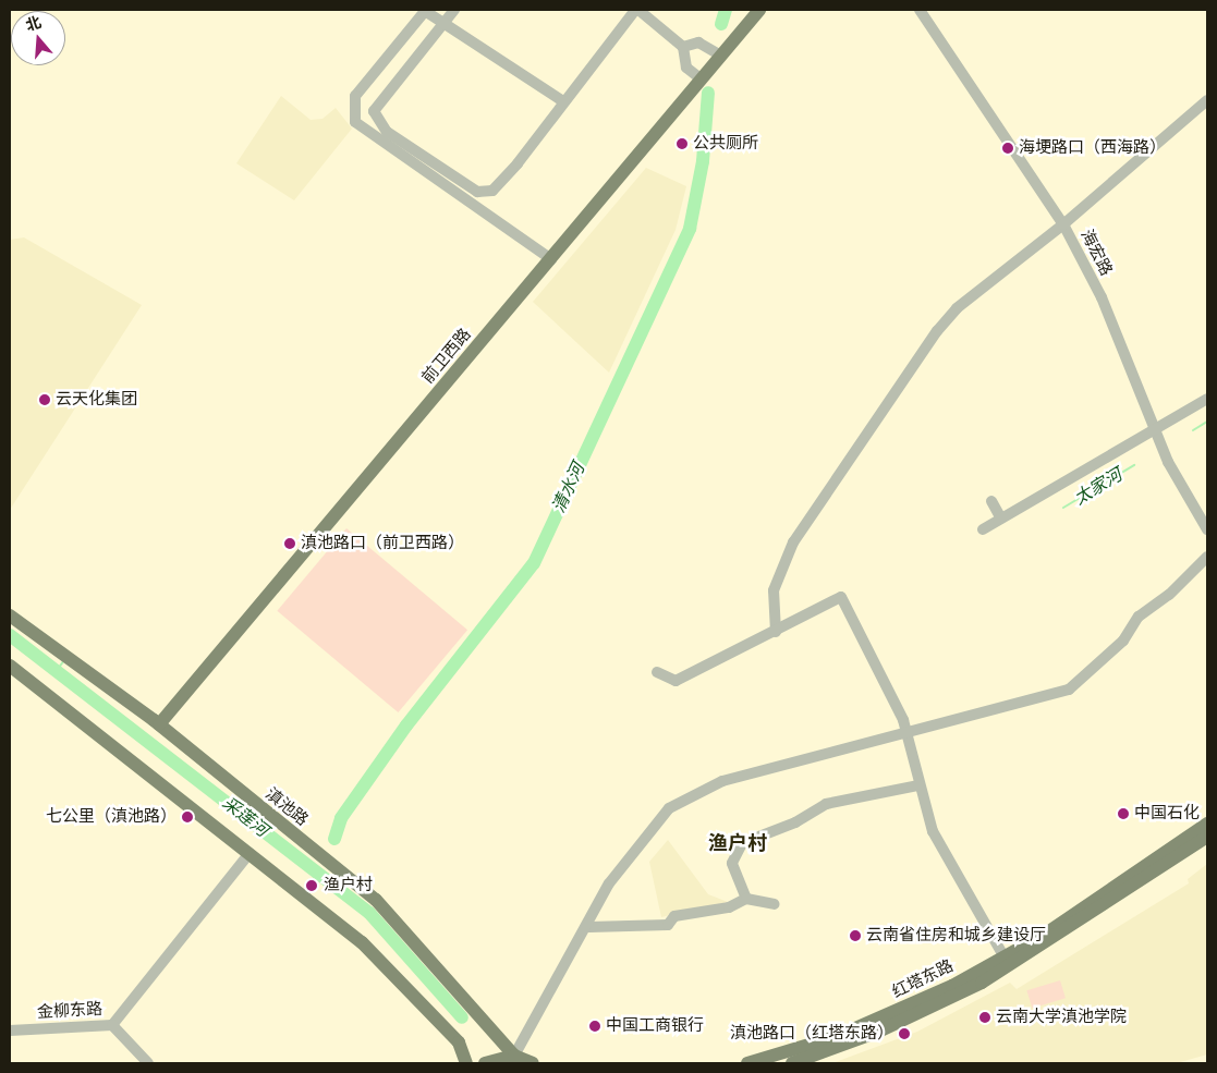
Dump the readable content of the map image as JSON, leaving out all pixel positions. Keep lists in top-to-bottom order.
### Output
{
  "streets": {
    "main road": ["前卫西路", "滇池路", "红塔东路"],
    "street": ["海宏路", "金柳东路"]
  },
  "crossings": [
    ["前卫西路", "滇池路"]
  ],
  "districts": ["渔户村"],
  "water": ["太家河", "清水河", "采莲河"],
  "places": [
    "公共厕所",
    "海埂路口（西海路）",
    "云天化集团",
    "滇池路口（前卫西路）",
    "中国石化",
    "七公里（滇池路）",
    "渔户村",
    "云南省住房和城乡建设厅",
    "云南大学滇池学院",
    "中国工商银行",
    "滇池路口（红塔东路）"
  ],
  "north": "top"
}
